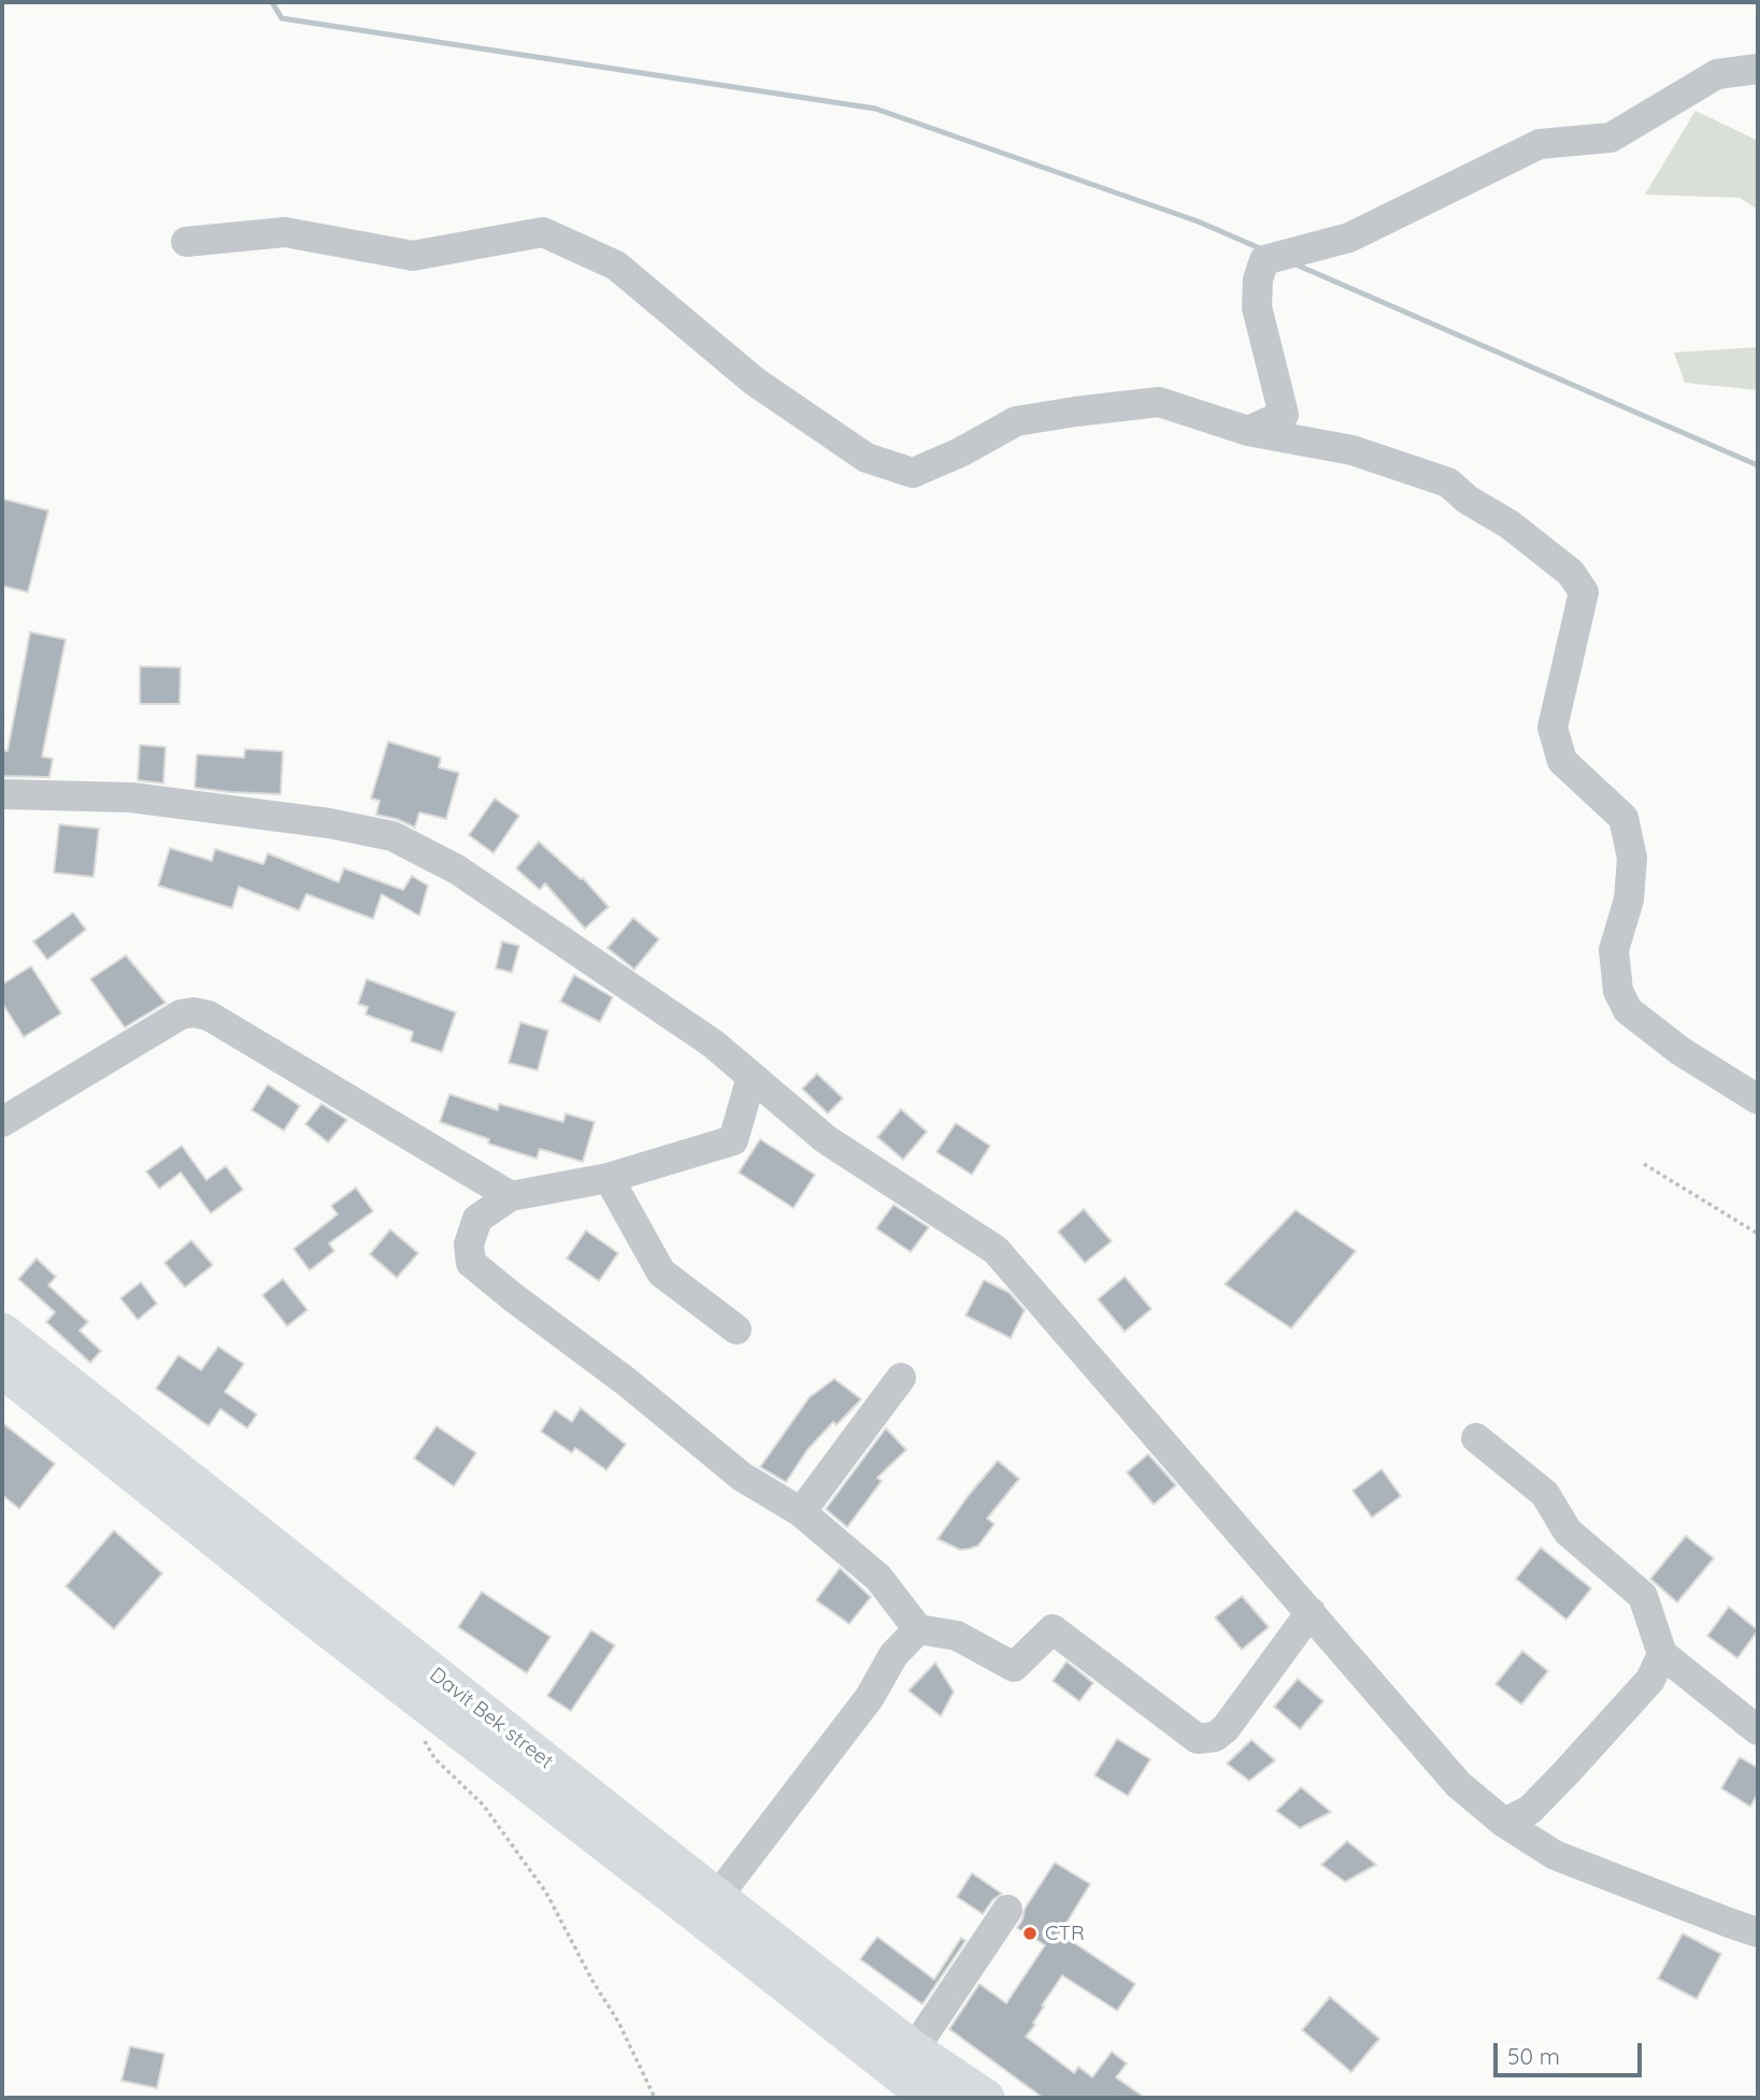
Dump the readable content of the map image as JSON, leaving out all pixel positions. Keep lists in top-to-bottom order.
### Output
{
  "streets": {
    "main road": ["Davit Bek street"]
  },
  "places": ["CTR"],
  "scale_bar": "50 m"
}
